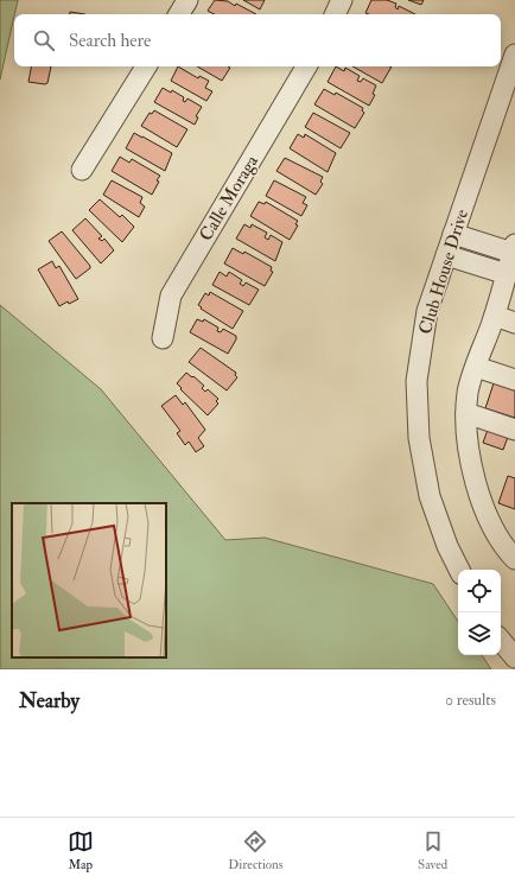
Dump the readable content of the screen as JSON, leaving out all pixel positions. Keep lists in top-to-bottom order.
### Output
{
  "streets": {
    "street": ["Calle Moraga", "Club House Drive"]
  },
  "page": {
    "search": "Search here",
    "heading": ["Nearby", "0 results"],
    "nav": ["Map", "Directions", "Saved"]
  }
}
